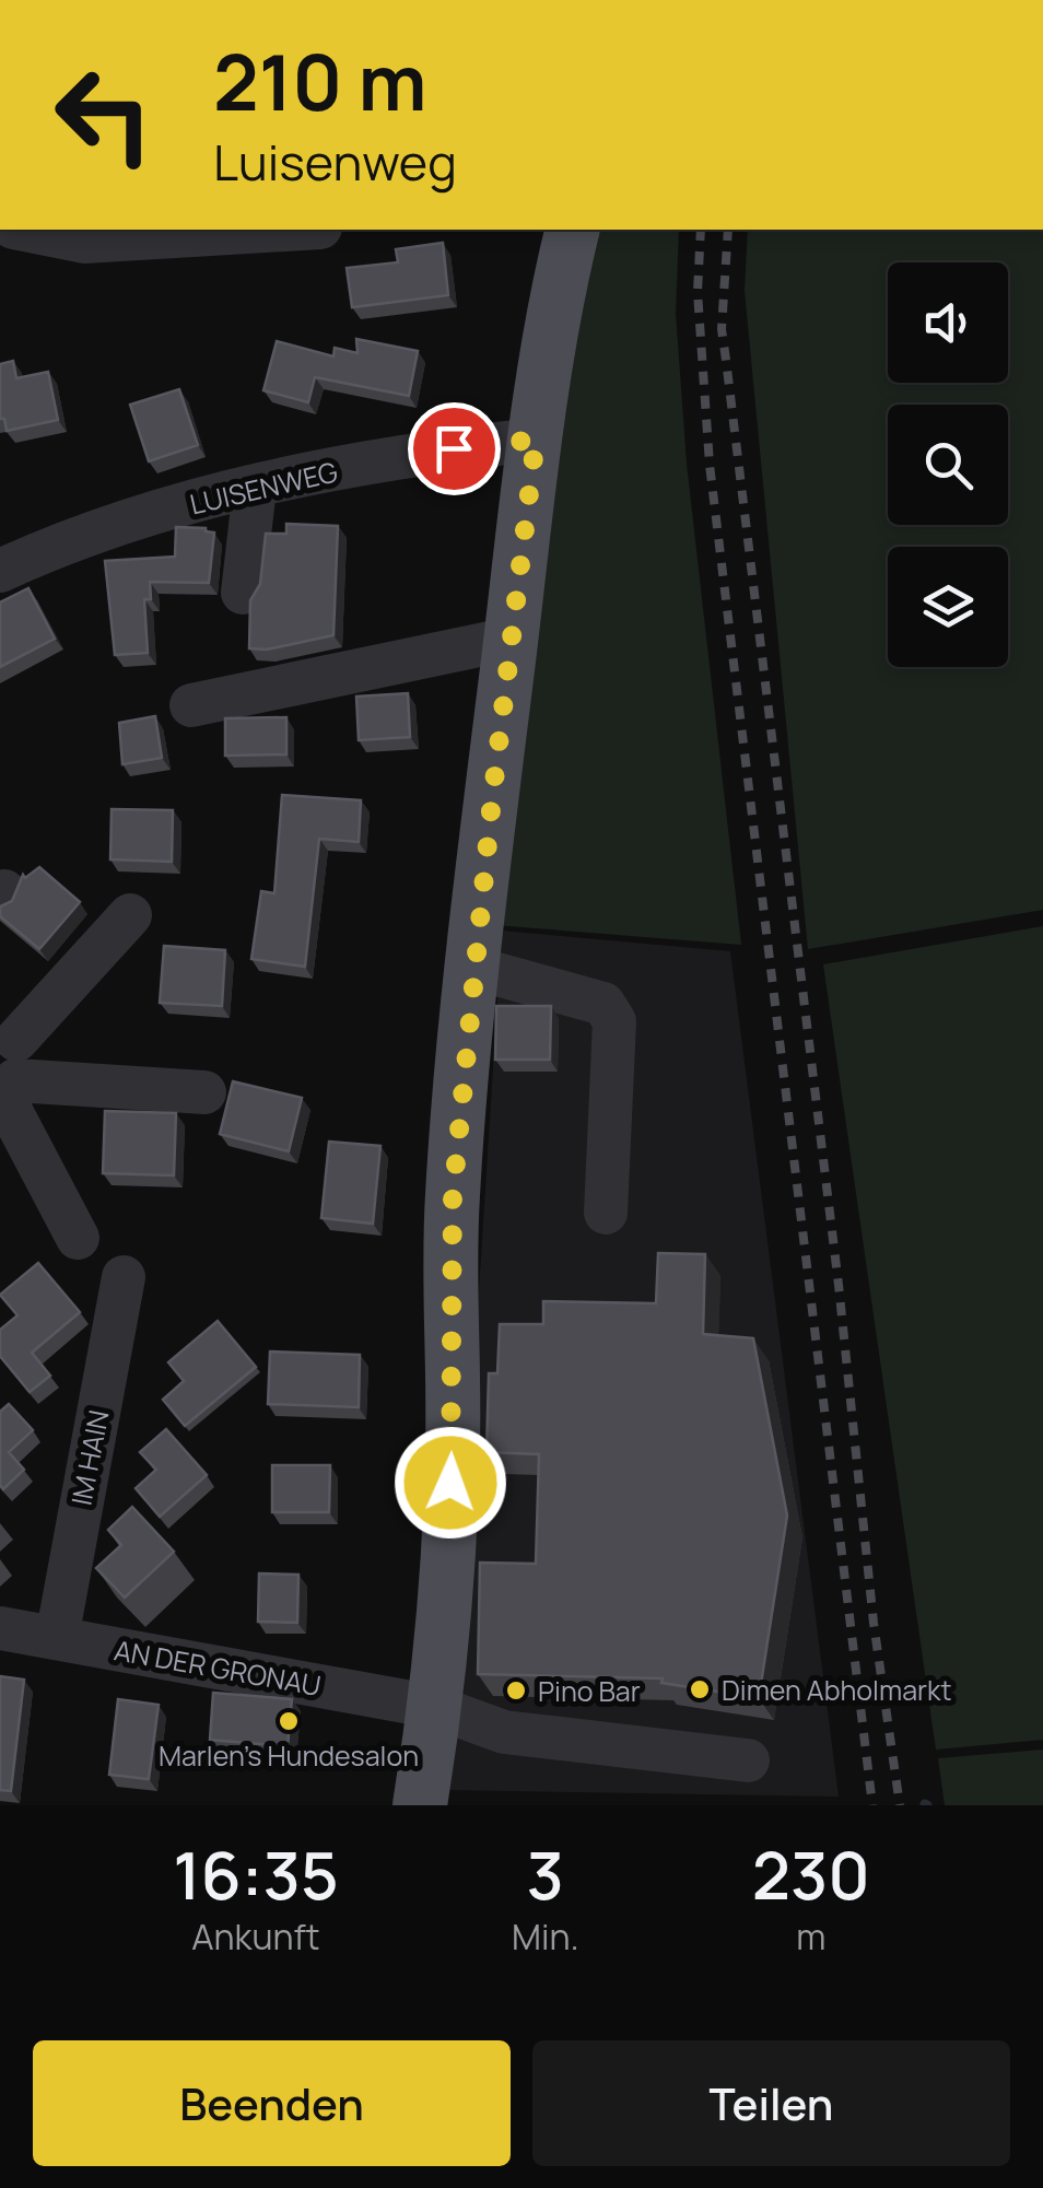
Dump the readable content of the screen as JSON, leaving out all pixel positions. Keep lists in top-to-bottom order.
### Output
{
  "streets": {
    "street": ["LUISENWEG", "IM HAIN", "AN DER GRONAU"]
  },
  "crossings": [
    ["IM HAIN", "AN DER GRONAU"]
  ],
  "places": ["Dimen Abholmarkt", "Pino Bar", "Marlen's Hundesalon"],
  "page": {
    "turn": ["210 m", "Luisenweg"],
    "eta": [
      "16:35",
      "Ankunft",
      "3",
      "Min.",
      "230",
      "m"
    ],
    "buttons": ["Beenden", "Teilen"]
  }
}
